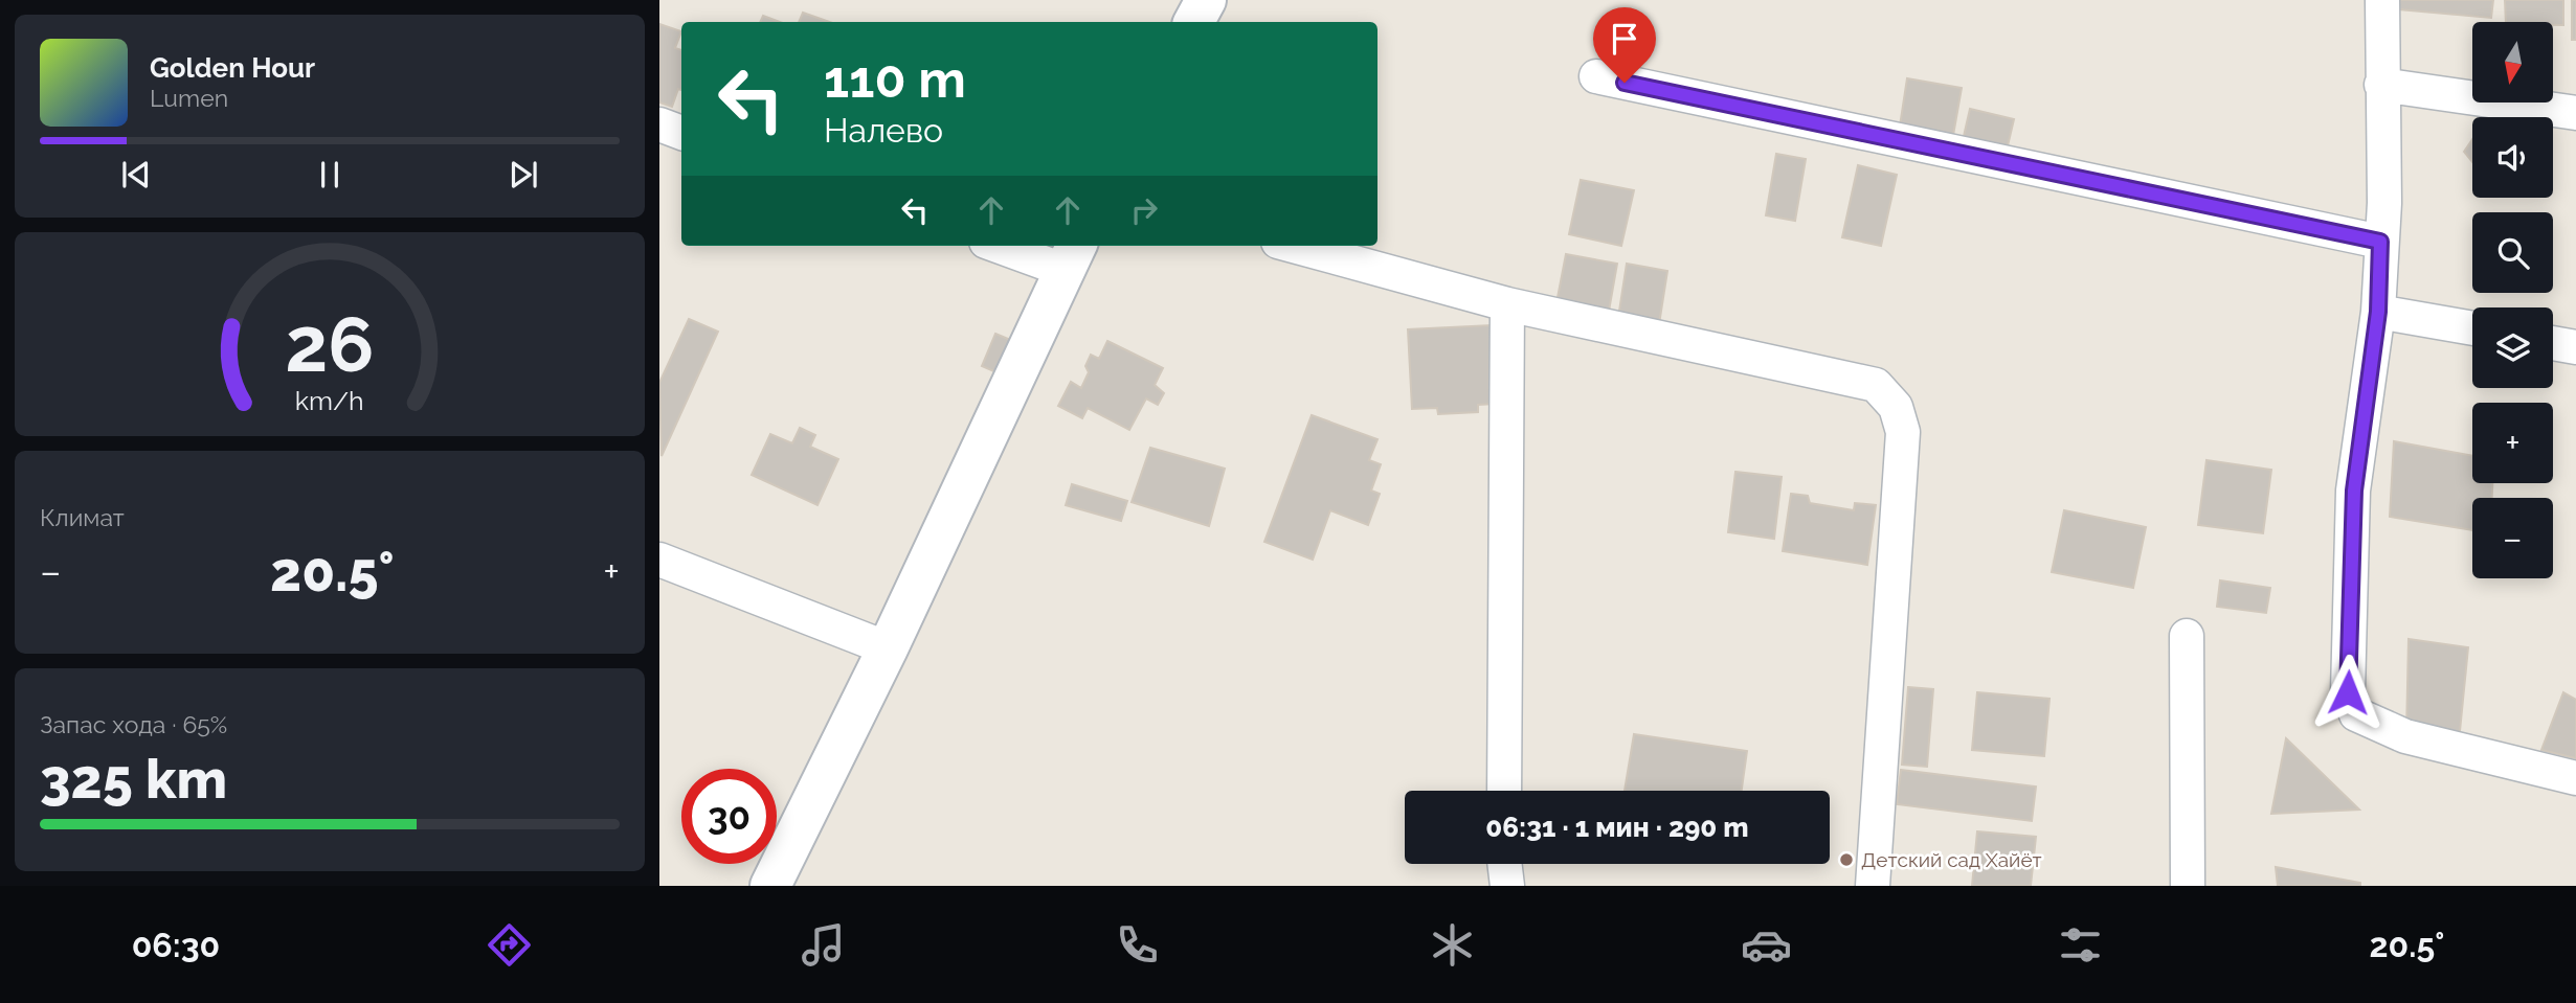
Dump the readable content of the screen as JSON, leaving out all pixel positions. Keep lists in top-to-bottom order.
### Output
{
  "places": ["Детский сад Хайёт"],
  "north": "bottom",
  "page": {
    "map_buttons": ["+", "−"],
    "turn": ["110 m", "Налево"],
    "song": ["Golden Hour", "Lumen"],
    "tile": [
      "Климат",
      ["Запас хода · 65%", "325 km"]
    ],
    "heat": ["−", "20.5°", "+"],
    "limit": "30",
    "trip": "06:31 · 1 мин · 290 m",
    "tabs": ["06:30", "20.5°"],
    "gauge": ["26", "km/h"]
  }
}
